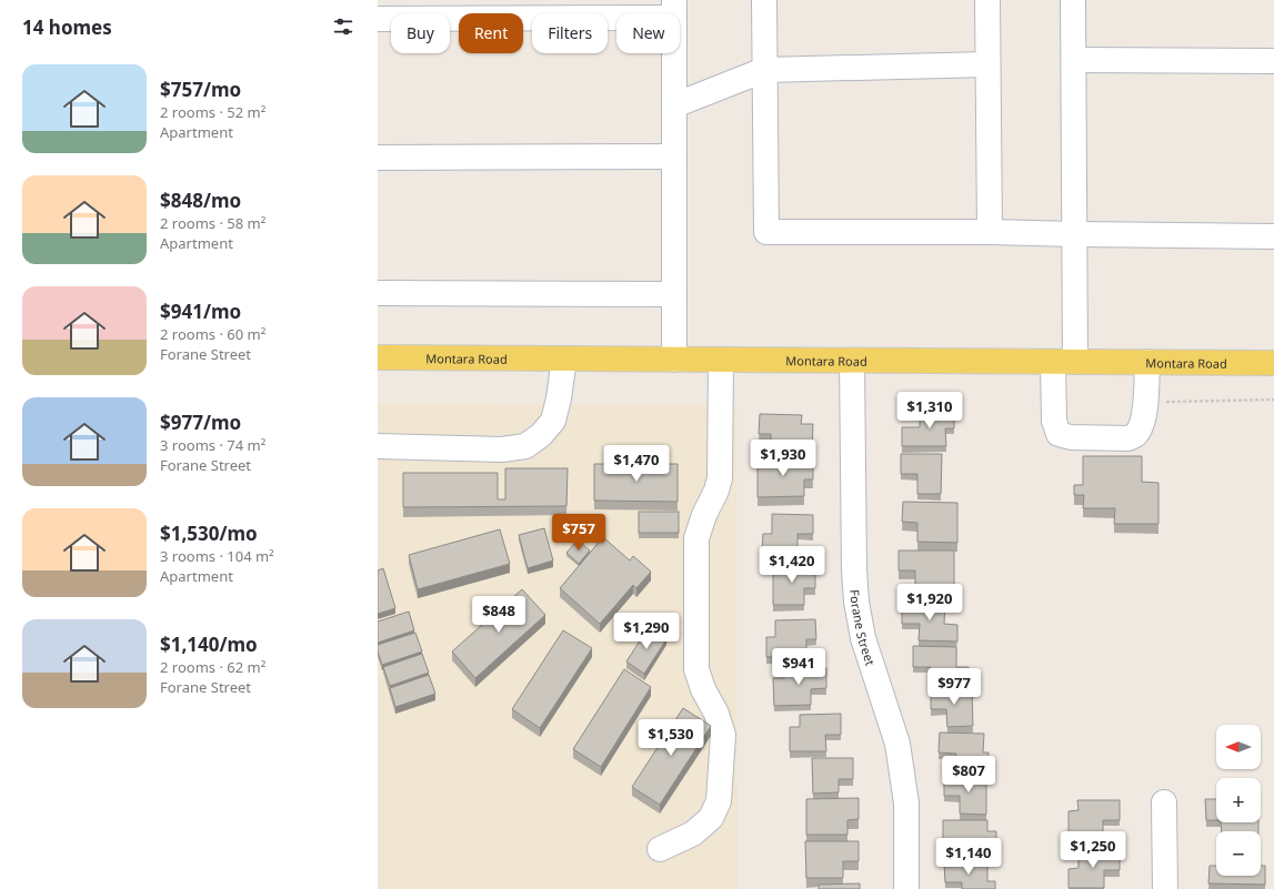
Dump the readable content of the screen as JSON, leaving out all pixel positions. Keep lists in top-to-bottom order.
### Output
{
  "streets": {
    "main road": ["Montara Road"],
    "street": ["Forane Street"]
  },
  "crossings": [
    ["Montara Road", "Forane Street"]
  ],
  "north": "left",
  "page": {
    "heading": "14 homes",
    "chip": [
      "Buy",
      "Rent",
      "Filters",
      "New"
    ],
    "list": [
      {
        "name": "$757/mo",
        "note": "2 rooms · 52 m² · Apartment"
      },
      {
        "name": "$848/mo",
        "note": "2 rooms · 58 m² · Apartment"
      },
      {
        "name": "$941/mo",
        "note": "2 rooms · 60 m² · Forane Street"
      },
      {
        "name": "$977/mo",
        "note": "3 rooms · 74 m² · Forane Street"
      },
      {
        "name": "$1,530/mo",
        "note": "3 rooms · 104 m² · Apartment"
      },
      {
        "name": "$1,140/mo",
        "note": "2 rooms · 62 m² · Forane Street"
      }
    ],
    "price": [
      "$1,310",
      "$1,930",
      "$1,470",
      "$757",
      "$1,420",
      "$1,920",
      "$848",
      "$1,290",
      "$941",
      "$977",
      "$1,530",
      "$807",
      "$1,250",
      "$1,140"
    ],
    "map_buttons": ["+", "−"]
  }
}
